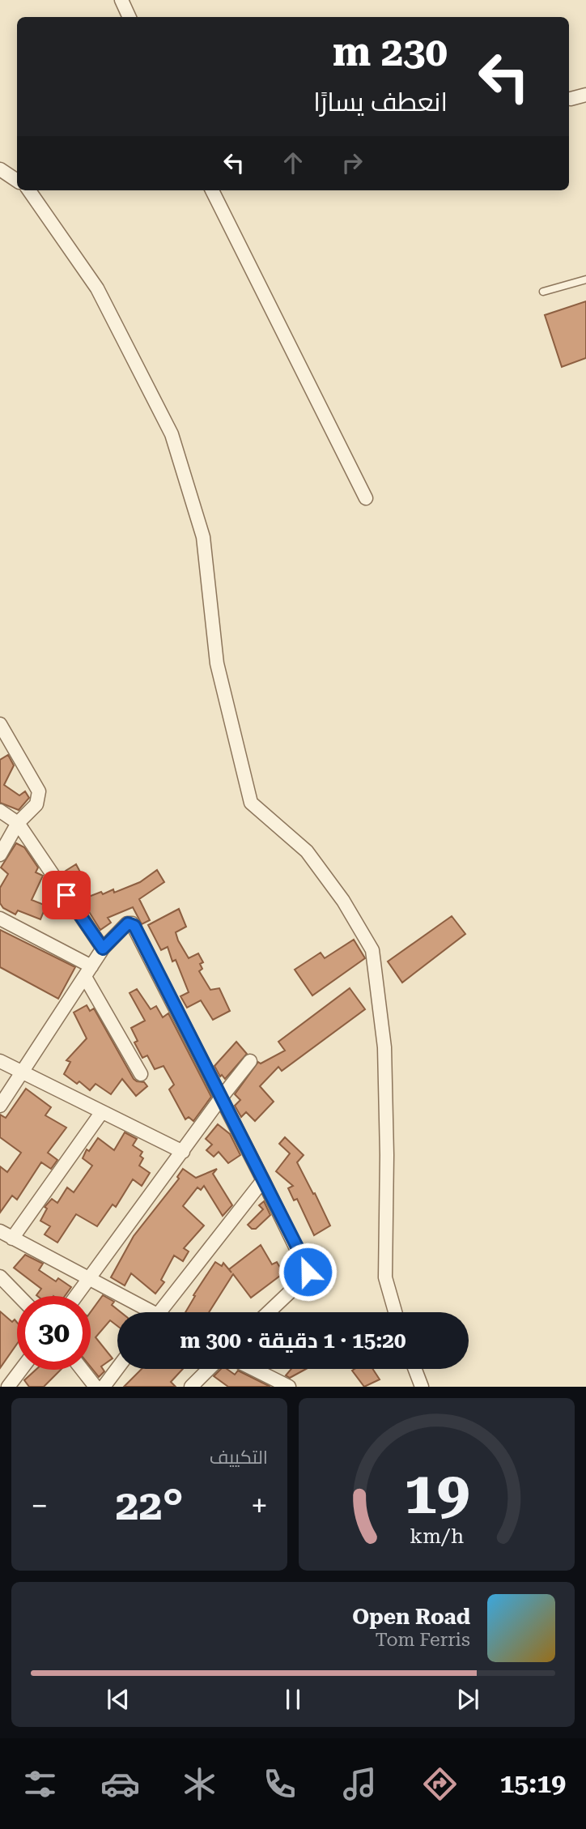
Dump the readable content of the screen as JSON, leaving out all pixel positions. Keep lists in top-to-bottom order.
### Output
{
  "page": {
    "turn": ["230 m", "انعطف يسارًا"],
    "limit": "30",
    "trip": "15:20 · 1 دقيقة · 300 m",
    "tile": "التكييف",
    "heat": ["−", "22°", "+"],
    "song": ["Open Road", "Tom Ferris"],
    "tabs": "15:19",
    "gauge": ["19", "km/h"]
  }
}
